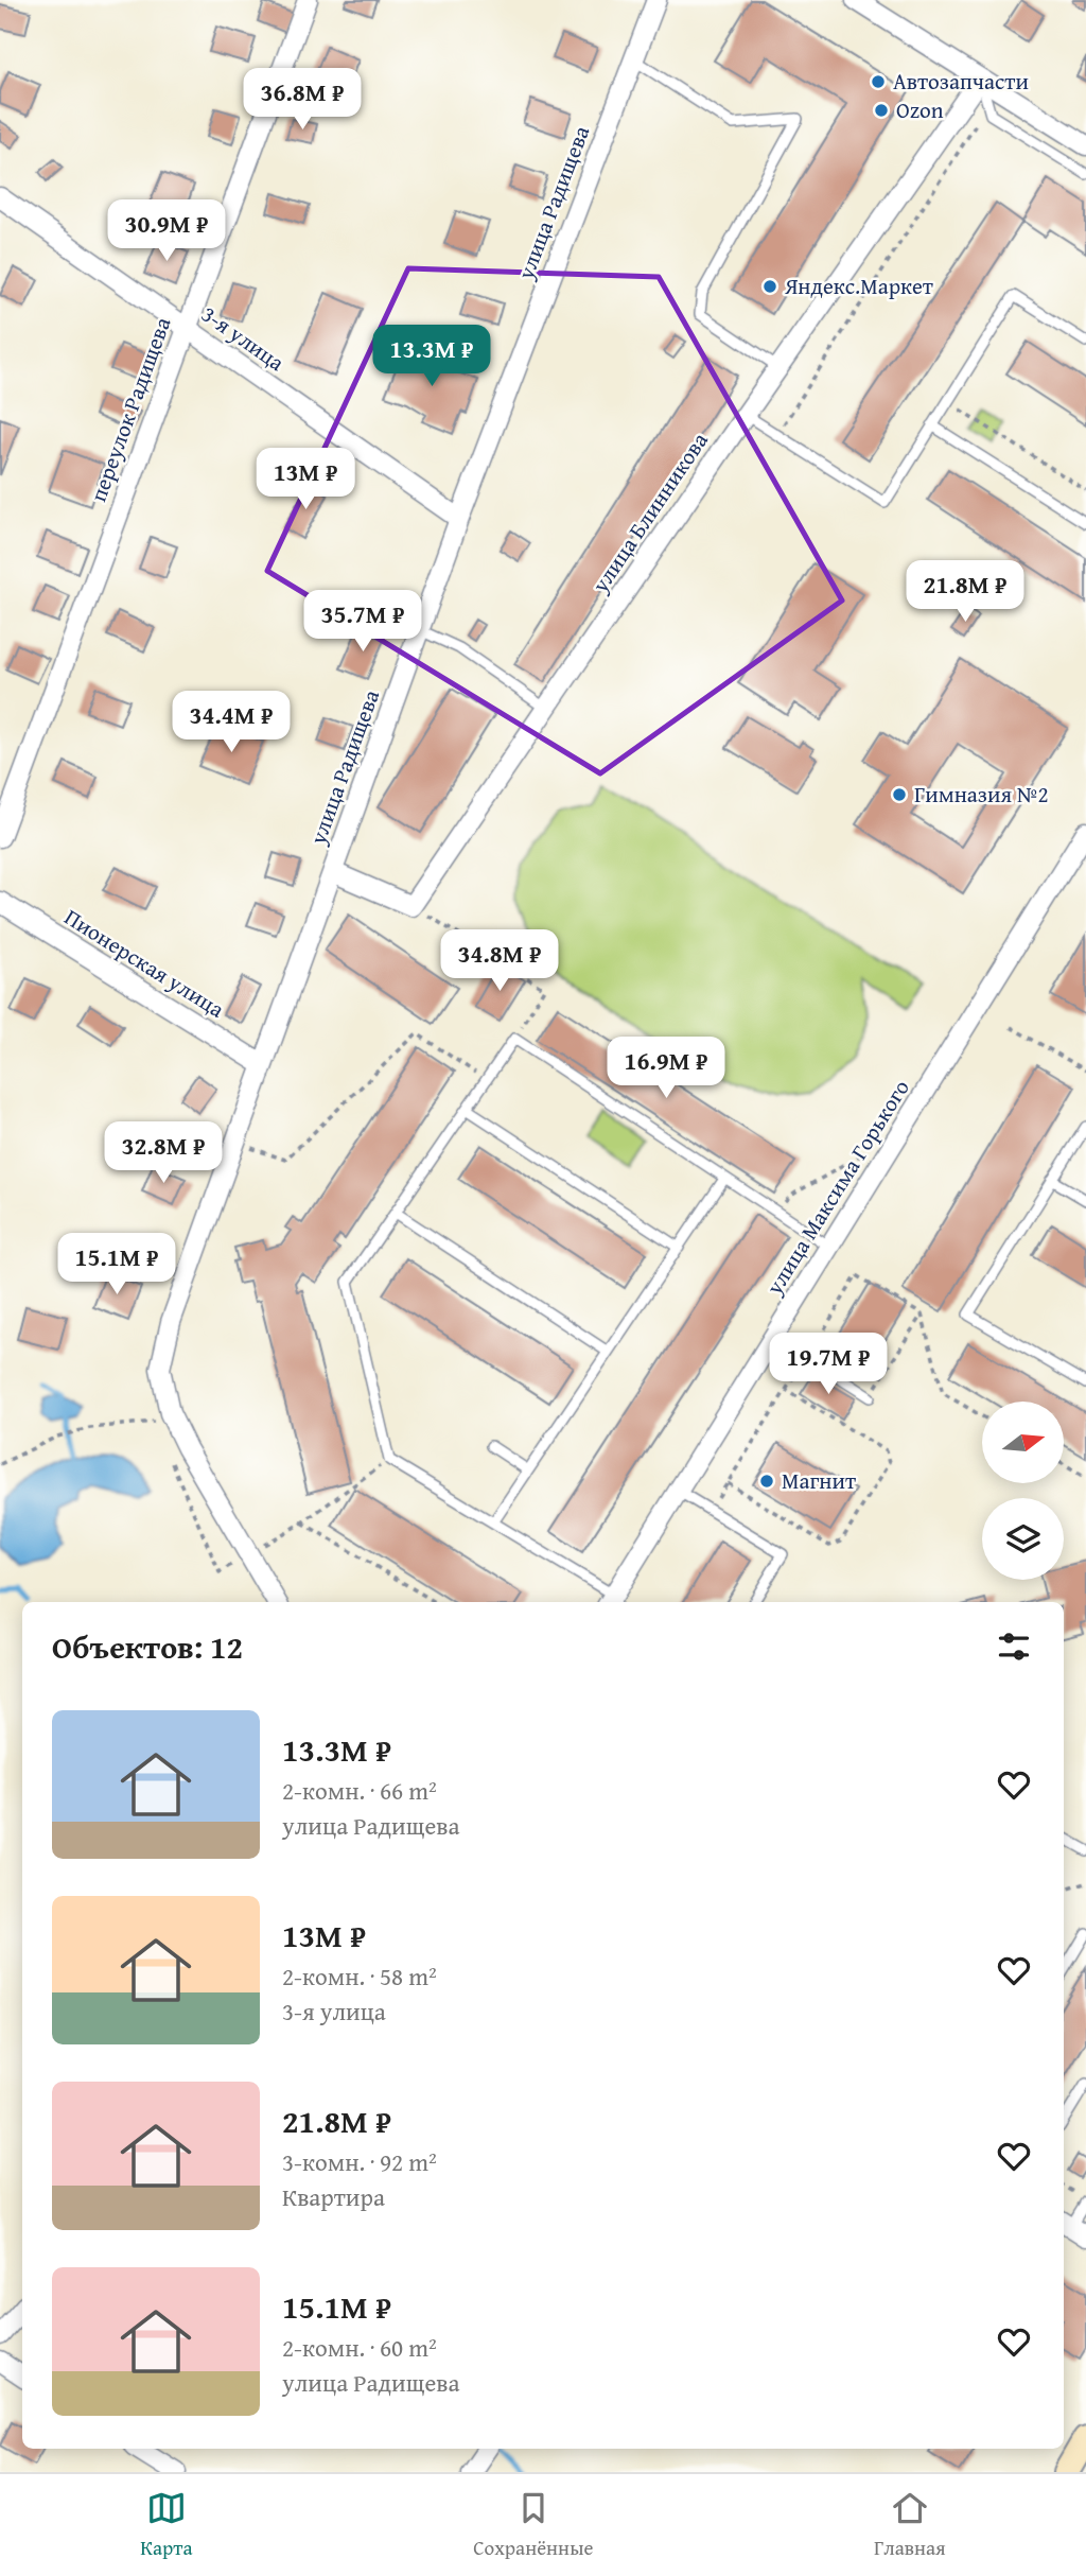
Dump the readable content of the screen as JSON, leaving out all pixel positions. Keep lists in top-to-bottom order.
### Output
{
  "streets": {
    "street": [
      "улица Радищева",
      "3-я улица",
      "переулок Радищева",
      "улица Блинникова",
      "Пионерская улица",
      "улица Максима Горького"
    ]
  },
  "crossings": [
    ["улица Радищева", "3-я улица"],
    ["улица Радищева", "Пионерская улица"],
    ["3-я улица", "переулок Радищева"]
  ],
  "places": [
    "Автозапчасти",
    "Ozon",
    "Яндекс.Маркет",
    "Гимназия №2",
    "Магнит"
  ],
  "north": "right",
  "page": {
    "price": [
      "36.8M ₽",
      "30.9M ₽",
      "13.3M ₽",
      "13M ₽",
      "21.8M ₽",
      "35.7M ₽",
      "34.4M ₽",
      "34.8M ₽",
      "16.9M ₽",
      "32.8M ₽",
      "15.1M ₽",
      "19.7M ₽"
    ],
    "heading": "Объектов: 12",
    "list": [
      {
        "name": "13.3M ₽",
        "note": "2-комн. · 66 m² · улица Радищева"
      },
      {
        "name": "13M ₽",
        "note": "2-комн. · 58 m² · 3-я улица"
      },
      {
        "name": "21.8M ₽",
        "note": "3-комн. · 92 m² · Квартира"
      },
      {
        "name": "15.1M ₽",
        "note": "2-комн. · 60 m² · улица Радищева"
      }
    ],
    "tabs": ["Карта", "Сохранённые", "Главная"]
  }
}
